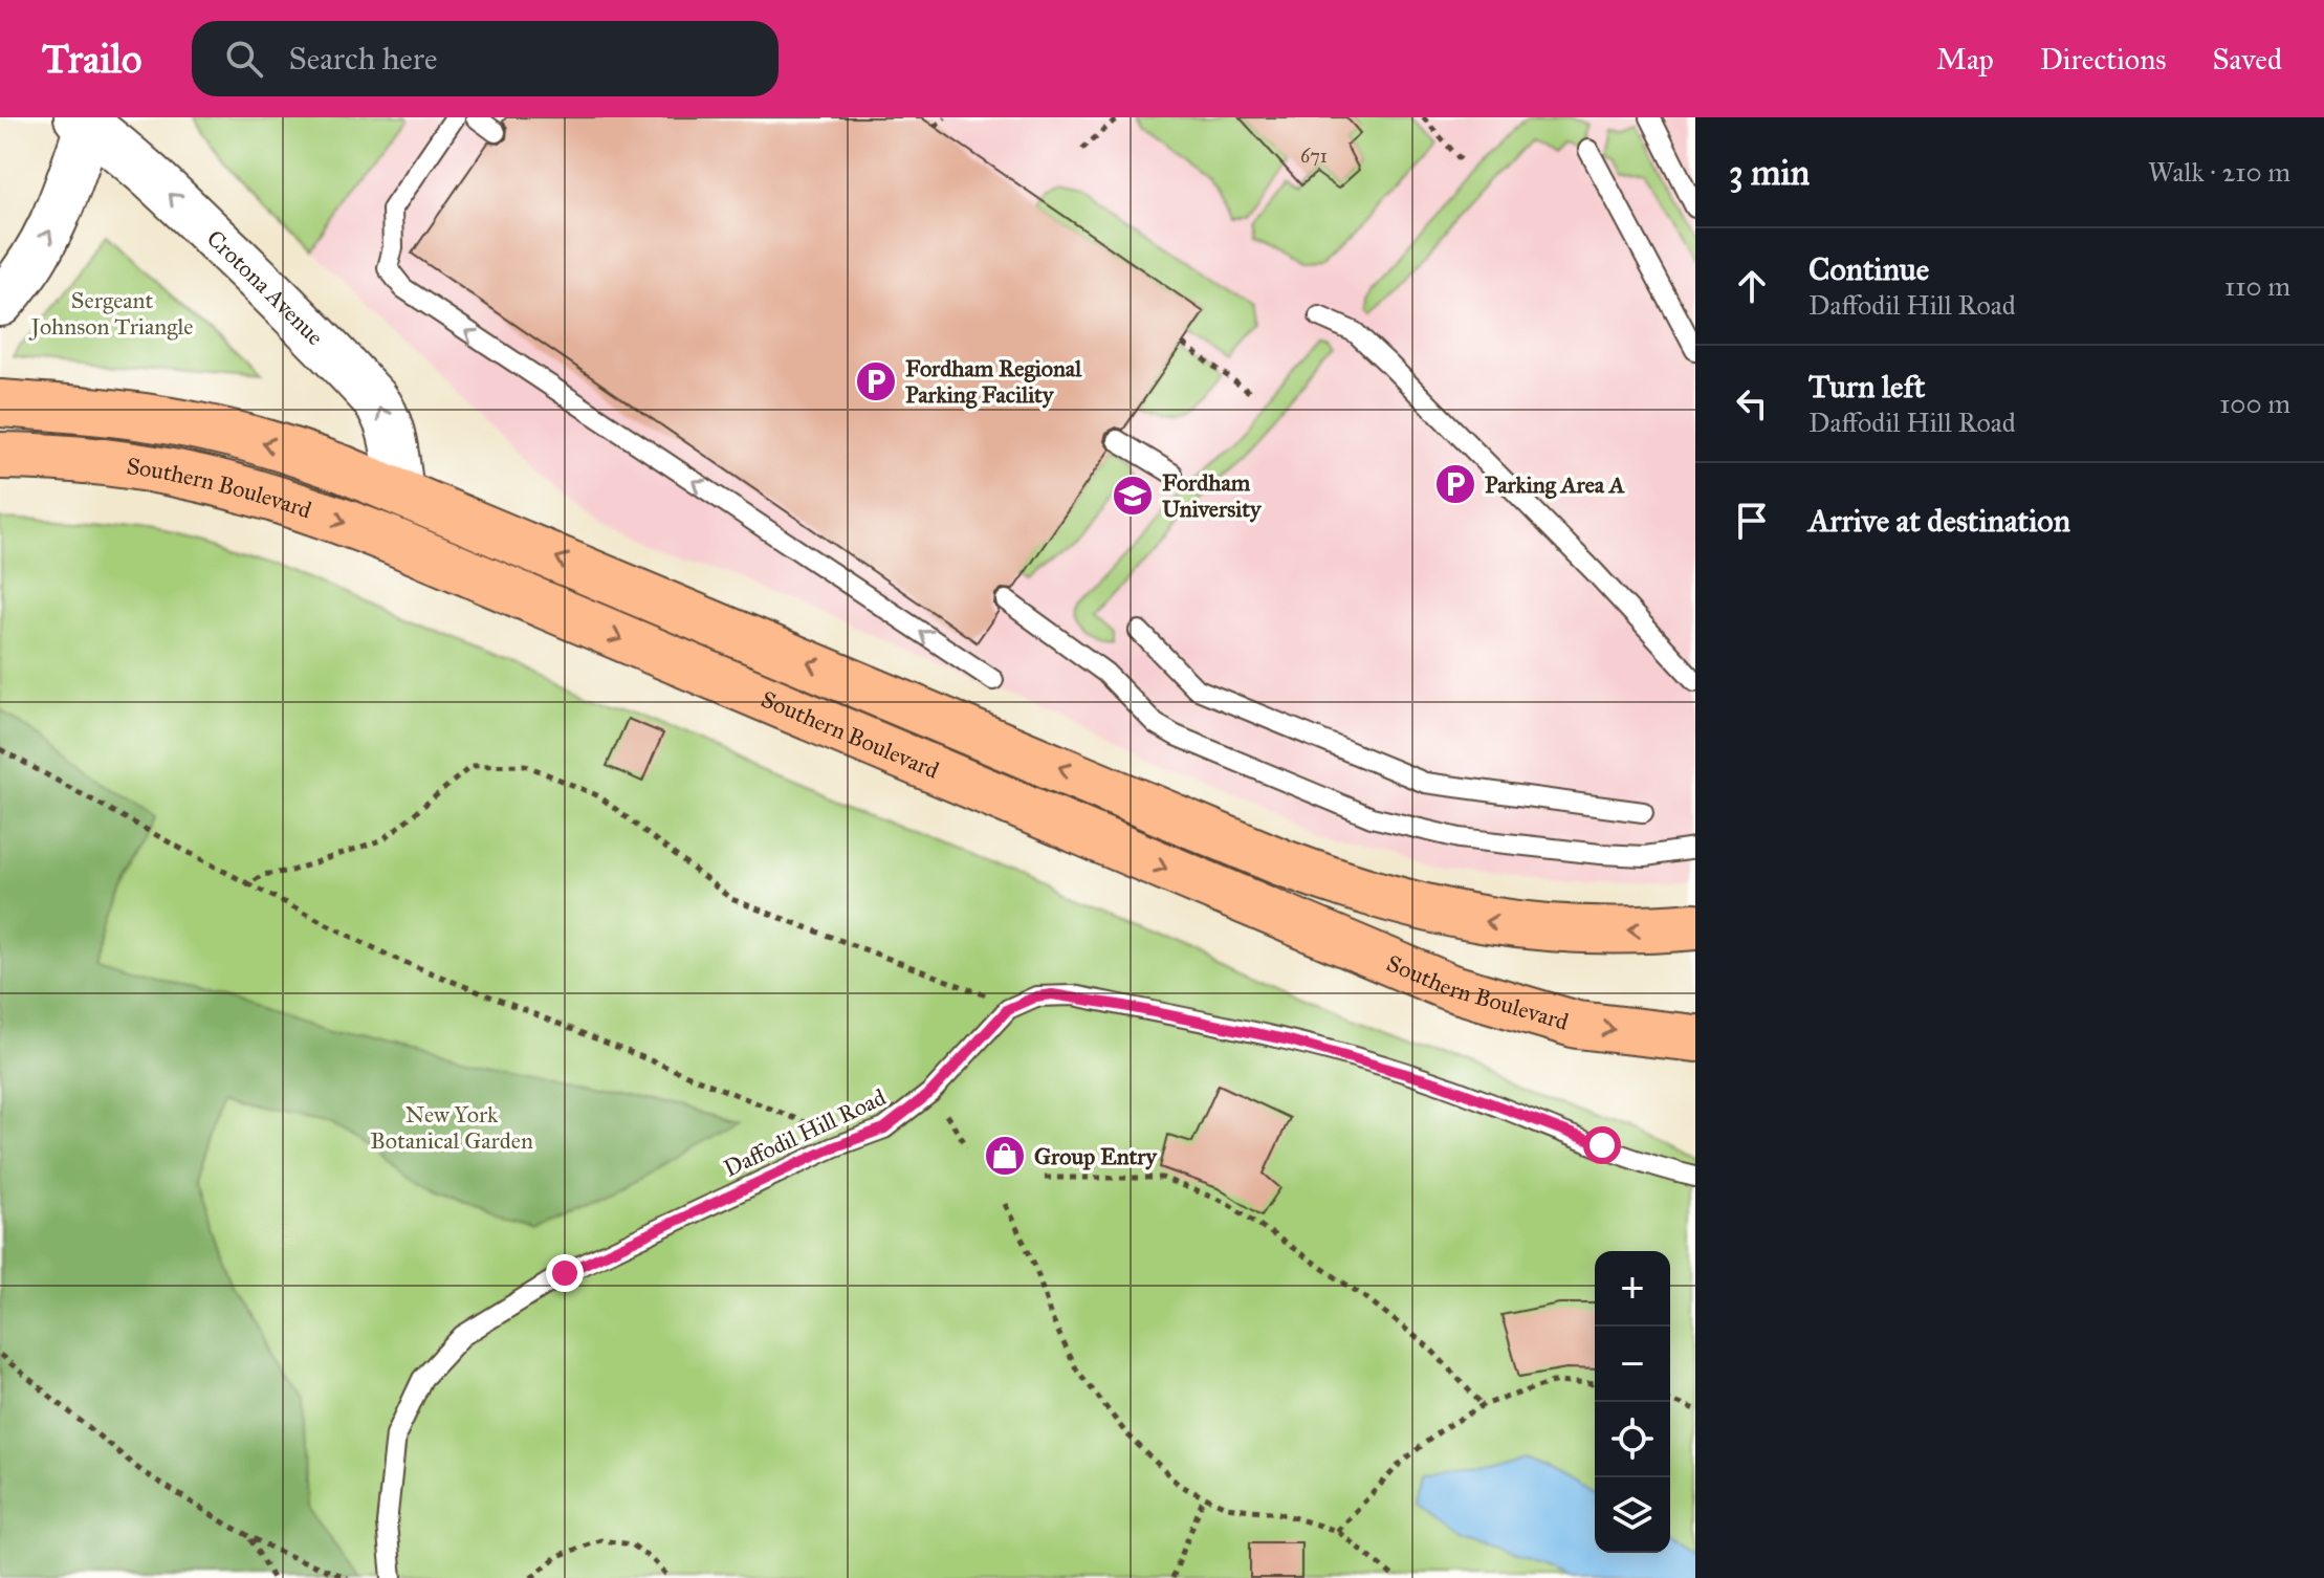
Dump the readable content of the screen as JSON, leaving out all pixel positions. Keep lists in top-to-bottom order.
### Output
{
  "streets": {
    "main road": ["Southern Boulevard"],
    "street": ["Crotona Avenue"],
    "lane": ["Daffodil Hill Road"]
  },
  "one_way": ["Crotona Avenue"],
  "parks": ["Sergeant Johnson Triangle", "New York Botanical Garden"],
  "places": {
    "parking": ["Fordham Regional Parking Facility", "Parking Area A"],
    "school or university": ["Fordham University"],
    "shop": ["Group Entry"]
  },
  "house_numbers": ["671"],
  "page": {
    "header": "Trailo",
    "search": "Search here",
    "nav": ["Map", "Directions", "Saved"],
    "heading": ["3 min", "Walk · 210 m"],
    "list": [
      ["Continue", "Daffodil Hill Road", "110 m"],
      ["Turn left", "Daffodil Hill Road", "100 m"],
      "Arrive at destination"
    ],
    "map_buttons": ["+", "−"]
  }
}
